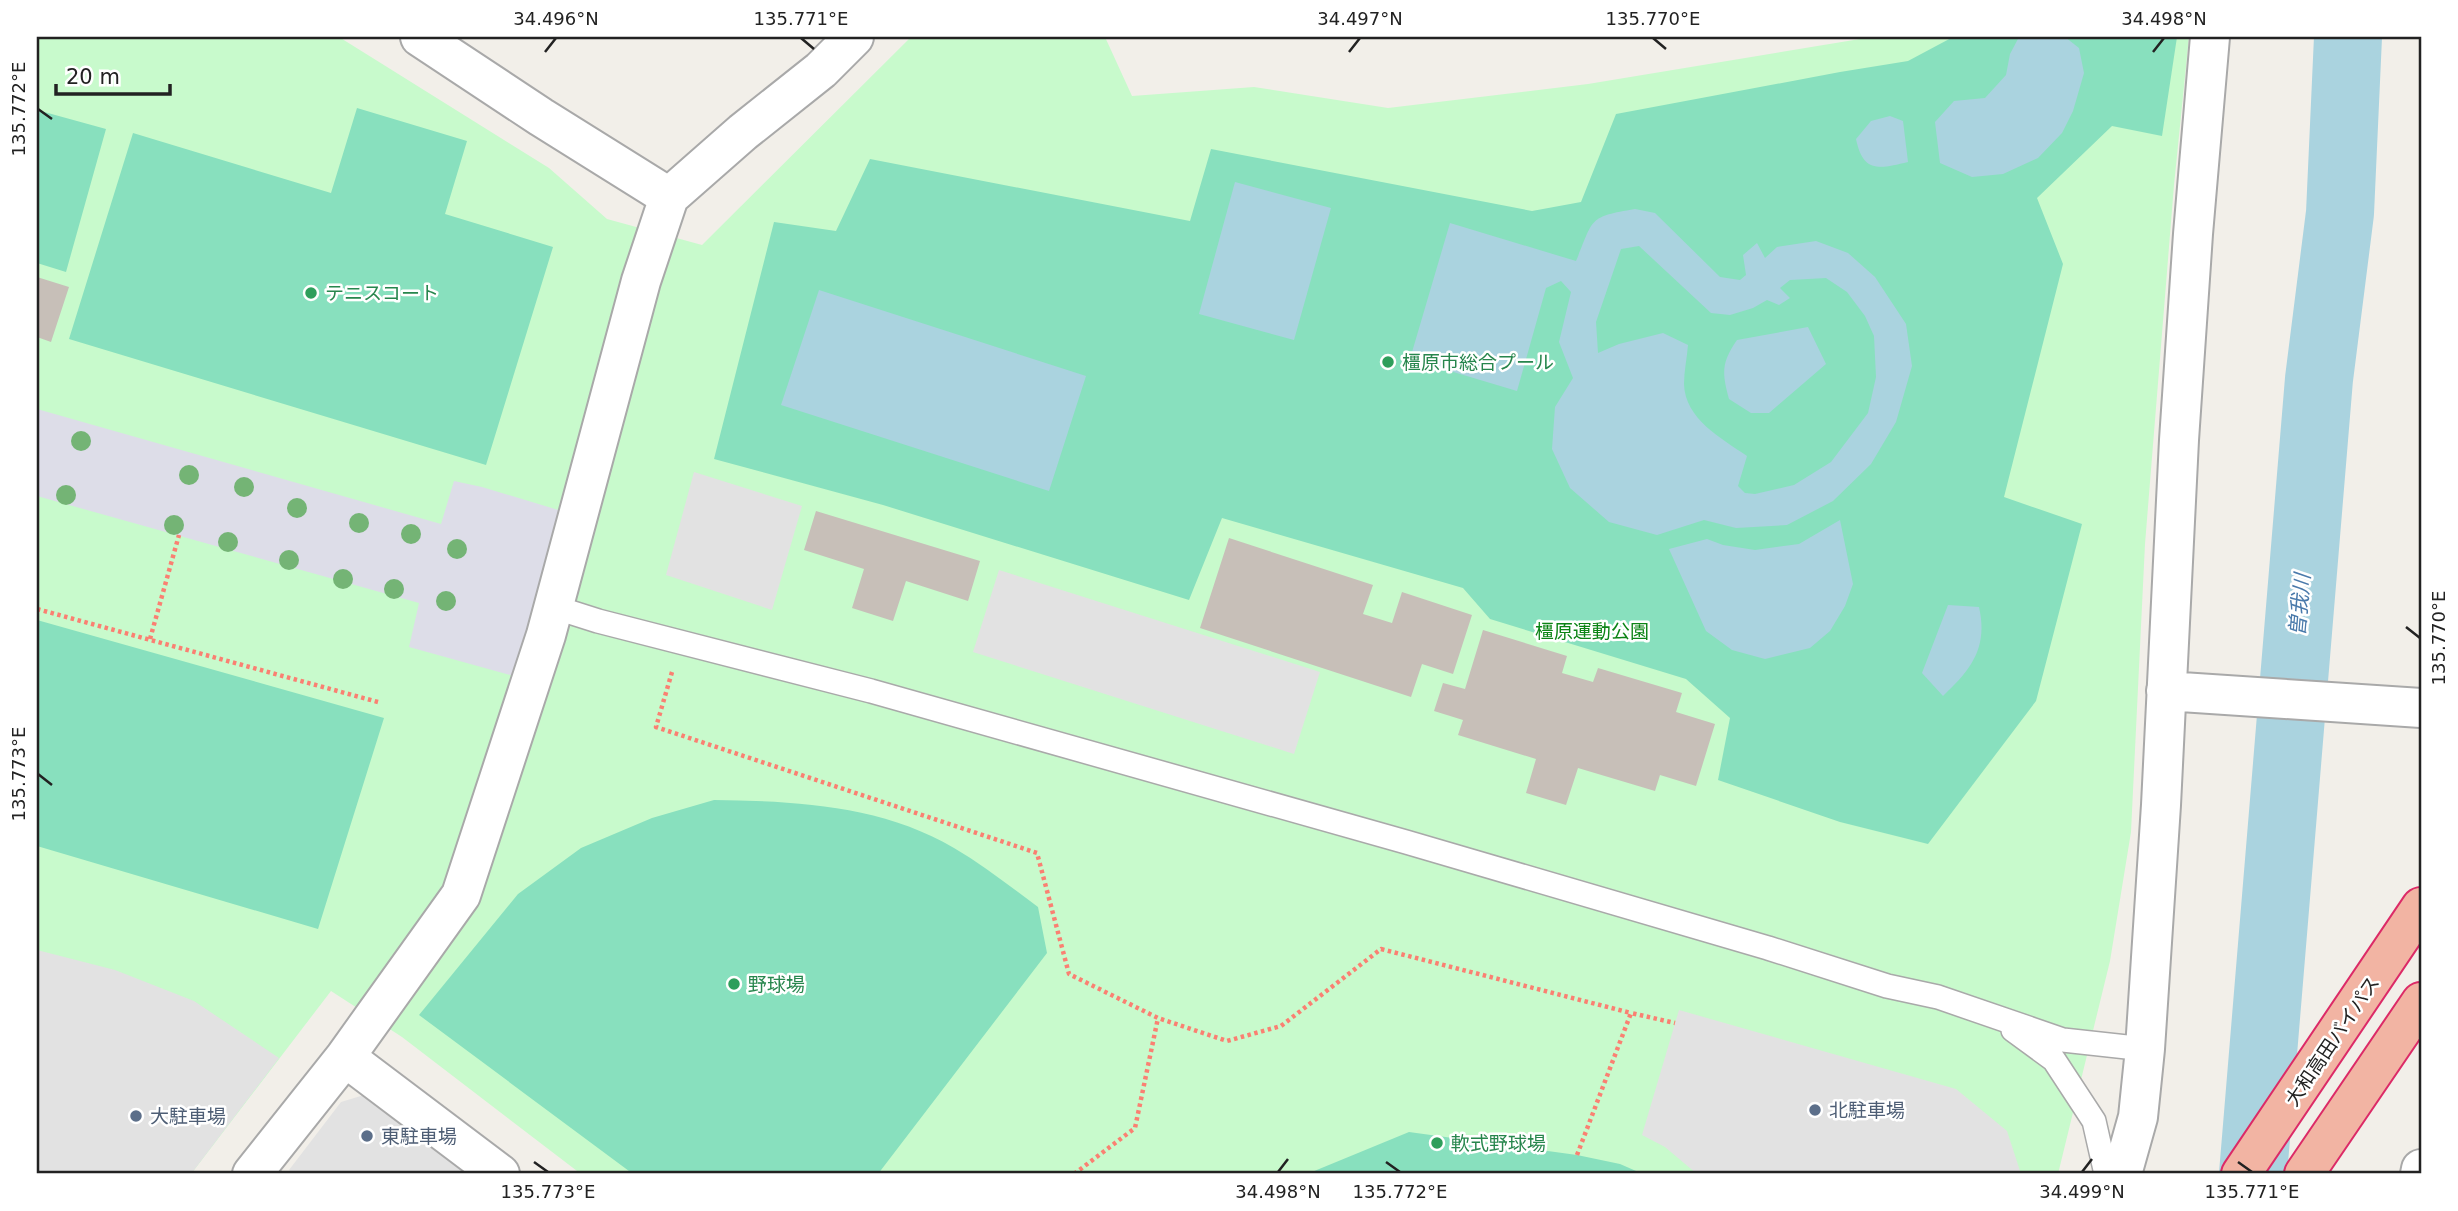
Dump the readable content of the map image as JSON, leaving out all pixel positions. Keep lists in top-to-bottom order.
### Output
{
  "streets": {
    "highway": ["大和高田バイパス"]
  },
  "water": ["曽我川"],
  "parks": ["橿原運動公園"],
  "places": [
    "テニスコート",
    "橿原市総合プール",
    "野球場",
    "北駐車場",
    "大駐車場",
    "東駐車場",
    "軟式野球場"
  ],
  "scale_bar": "20 m",
  "coordinates": [
    "34.496°N",
    "135.771°E",
    "34.497°N",
    "135.770°E",
    "34.498°N",
    "135.772°E",
    "135.773°E",
    "34.499°N"
  ]
}
